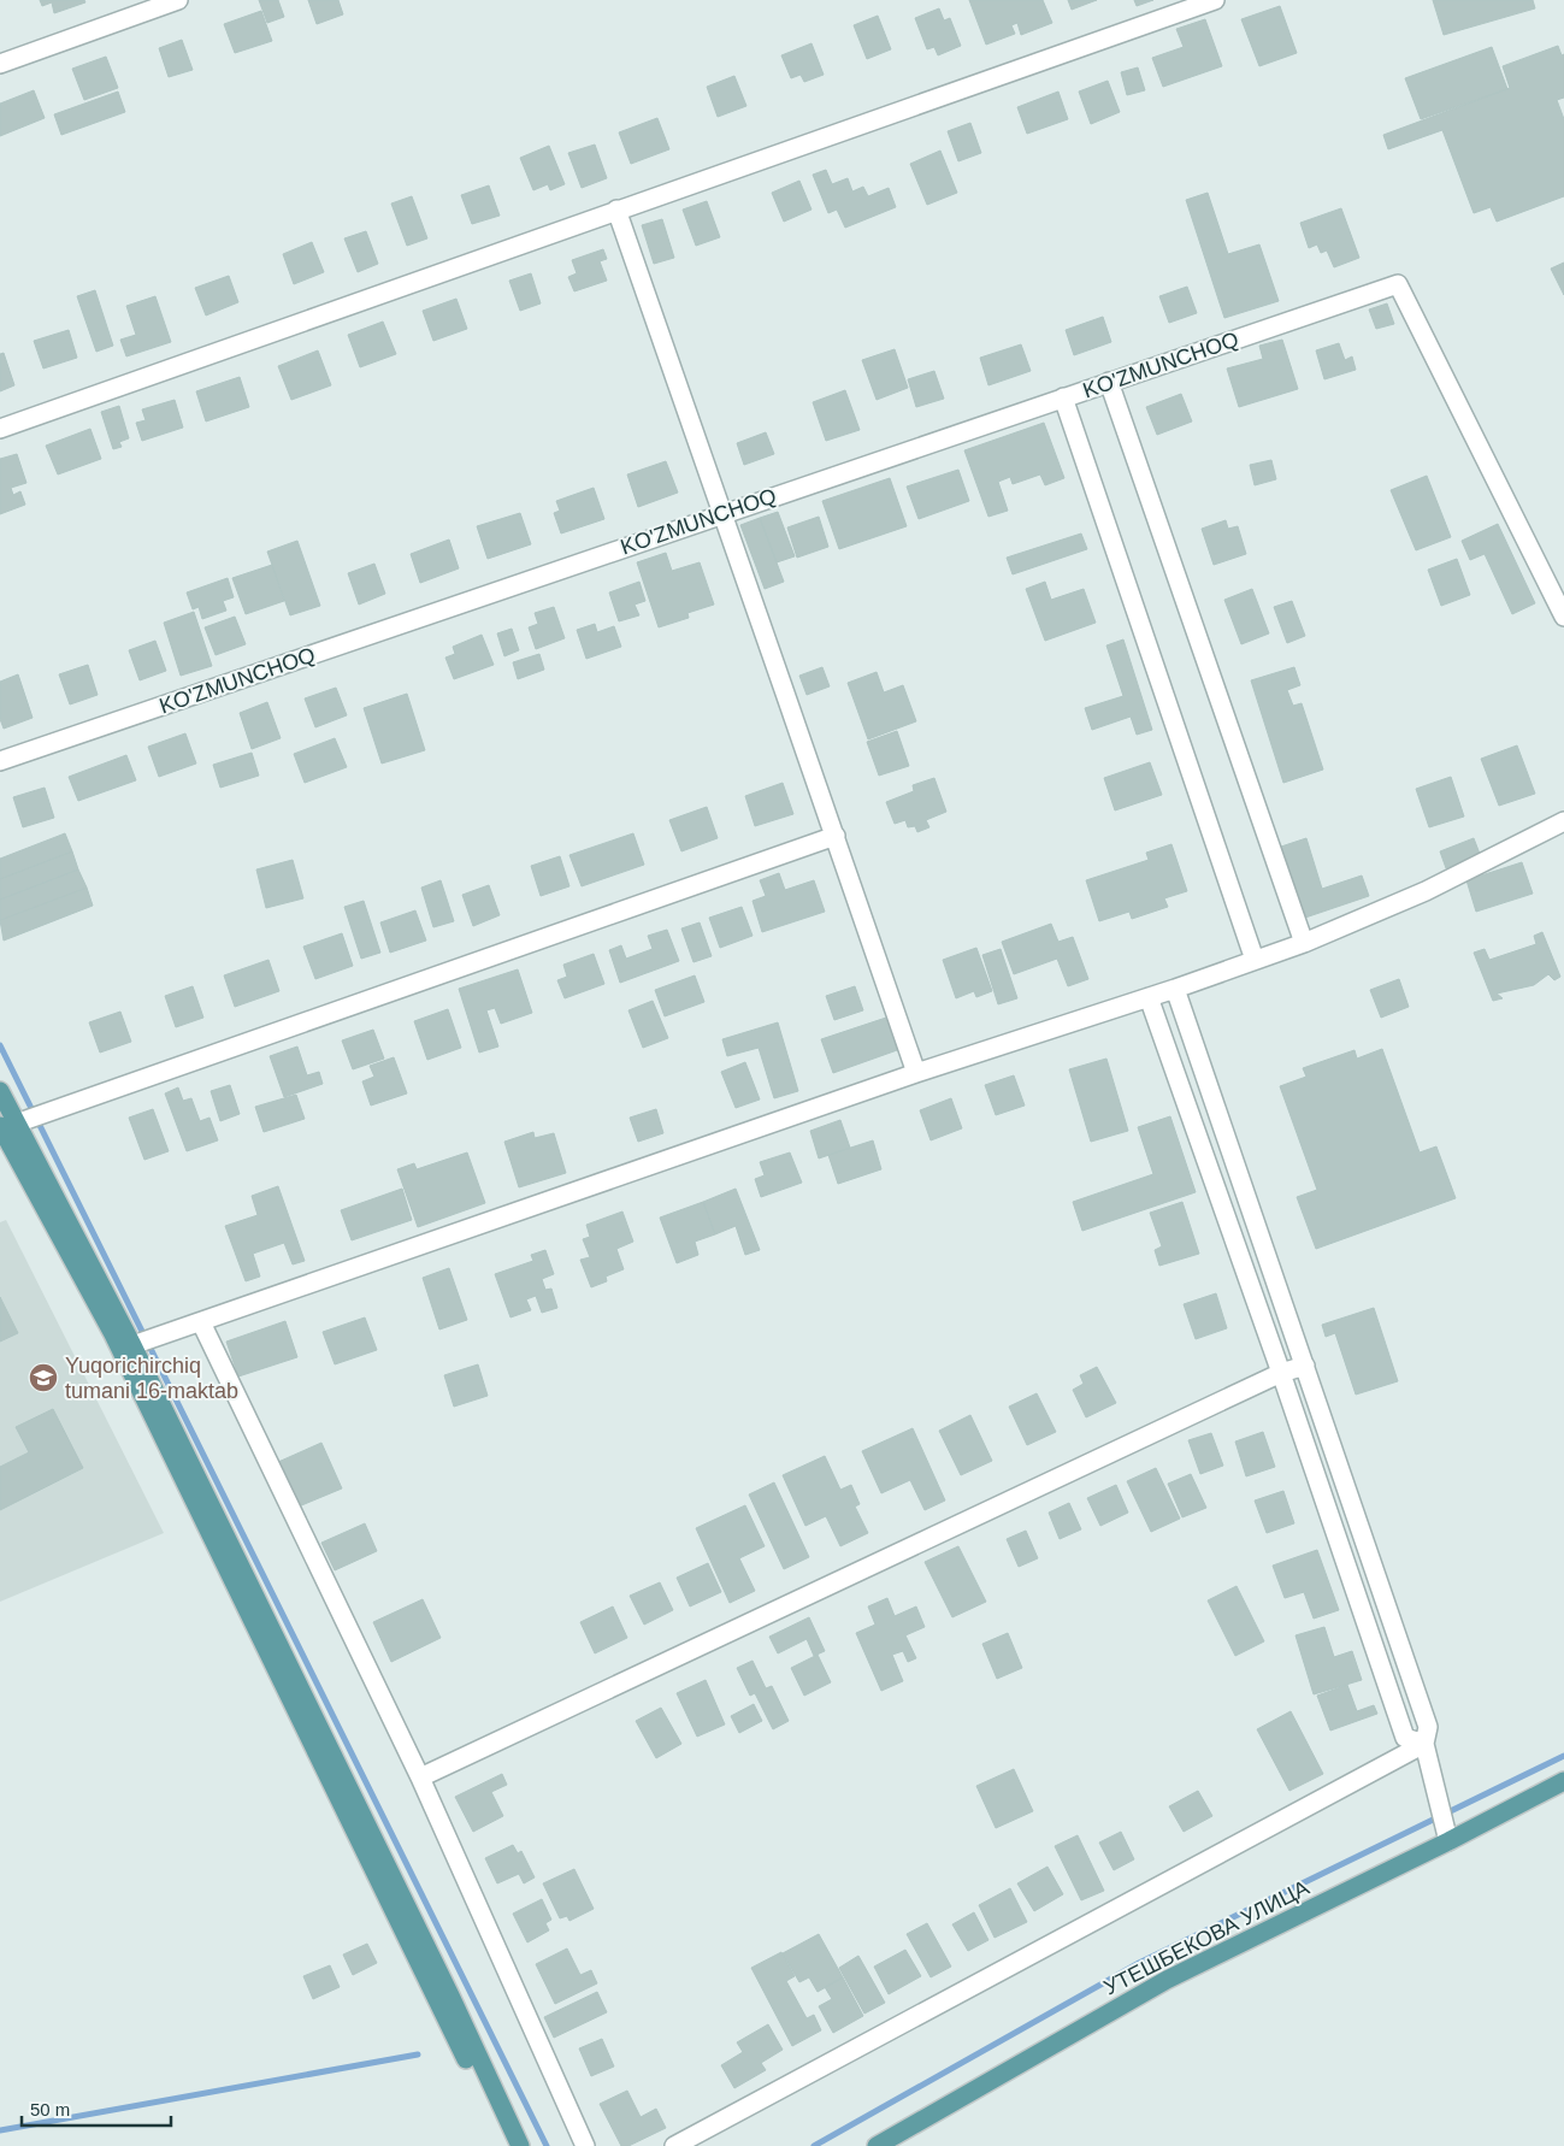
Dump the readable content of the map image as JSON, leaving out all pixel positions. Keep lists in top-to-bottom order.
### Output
{
  "streets": {
    "main road": ["УТЕШБЕКОВА УЛИЦА"],
    "street": ["KO'ZMUNCHOQ"]
  },
  "places": {
    "school or university": ["Yuqorichirchiq tumani 16-maktab"]
  },
  "scale_bar": "50 m"
}
